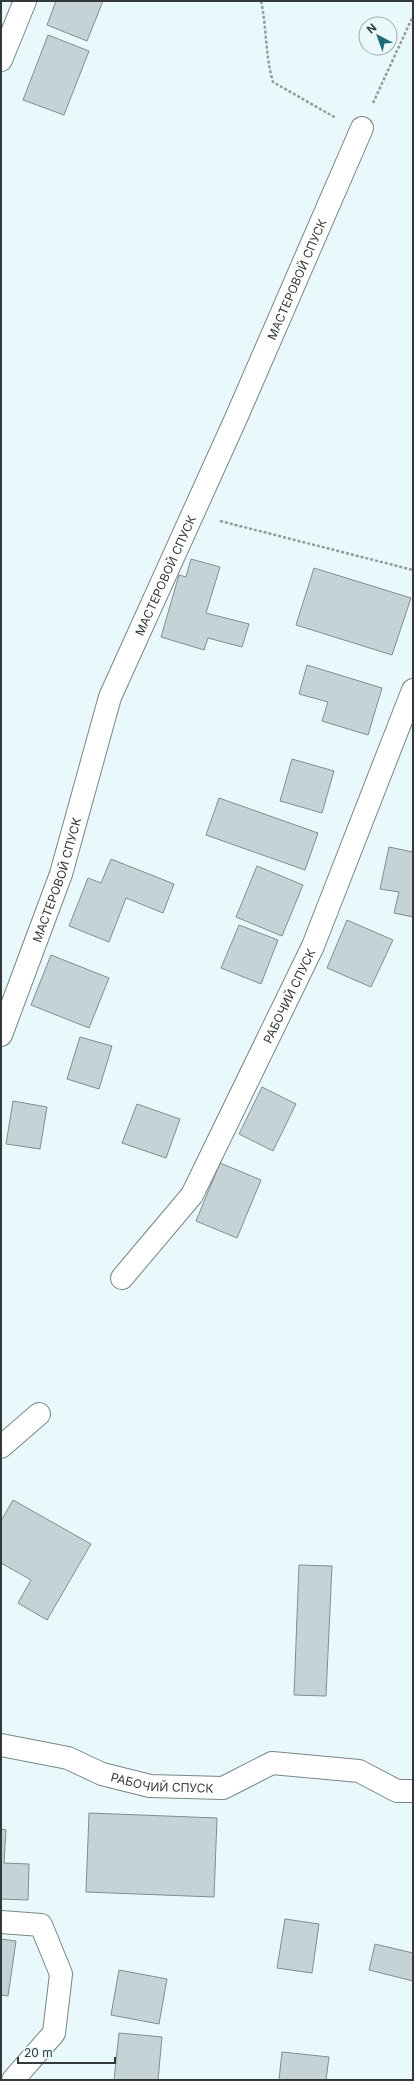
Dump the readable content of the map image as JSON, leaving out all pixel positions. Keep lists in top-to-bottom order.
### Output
{
  "streets": {
    "street": ["МАСТЕРОВОЙ СПУСК", "РАБОЧИЙ СПУСК"]
  },
  "scale_bar": "20 m",
  "north": "top left"
}
